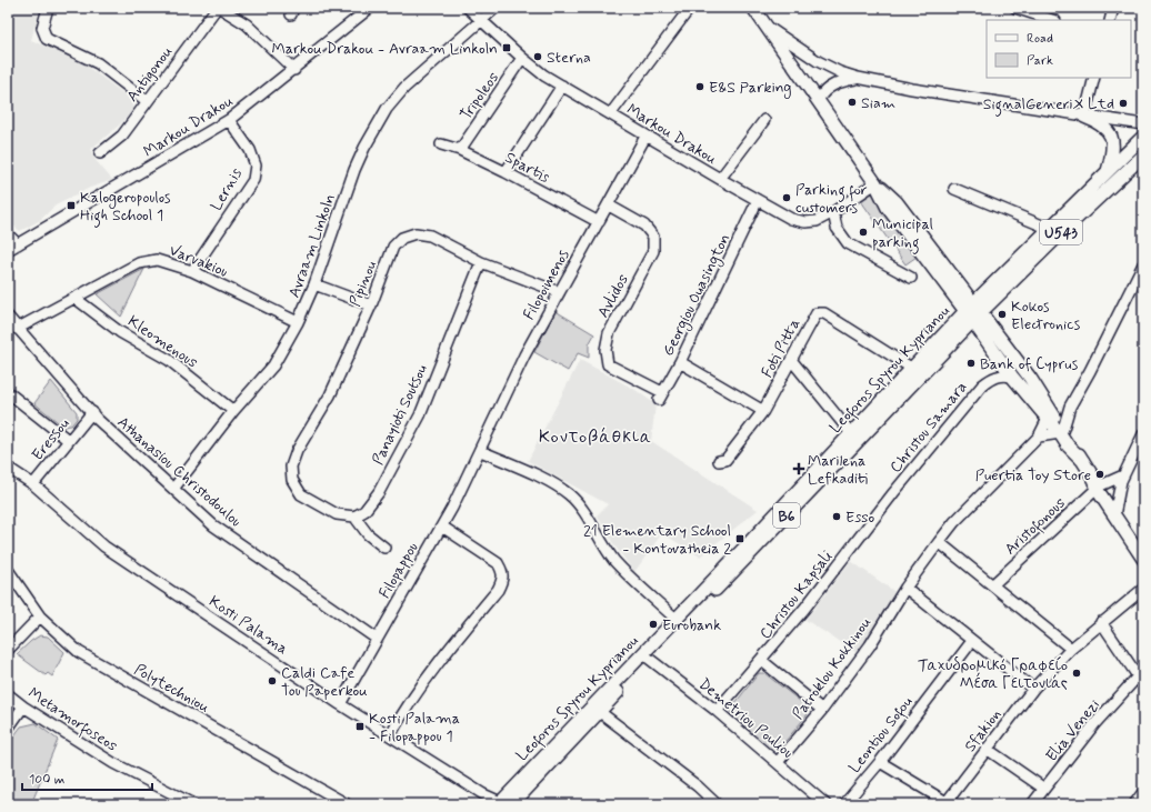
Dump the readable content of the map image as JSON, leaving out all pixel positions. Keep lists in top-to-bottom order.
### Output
{
  "streets": {
    "main road": ["U543", "Leoforos Spyrou Kyprianou", "B6"],
    "street": [
      "Antigonou",
      "Tripoleos",
      "Markou Drakou",
      "Spartis",
      "Lernis",
      "Avraam Linkoln",
      "Varvakiou",
      "Pipinou",
      "Filopoimenos",
      "Georgiou Ouasington",
      "Avlidos",
      "Kleomenous",
      "Foti Pitta",
      "Panayioti Soutsou",
      "Christou Samara",
      "Eressou",
      "Athanasiou Christodoulou",
      "Aristofonous",
      "Filopappou",
      "Christou Kapsali",
      "Kosti Palama",
      "Patroklou Kokkinou",
      "Polytechniou",
      "Demetriou Pouliou",
      "Metamorfoseos",
      "Sfakion",
      "Elia Venezi",
      "Leontiou Sofou"
    ]
  },
  "crossings": [
    ["Tripoleos", "Markou Drakou"],
    ["Tripoleos", "Spartis"],
    ["Markou Drakou", "Lernis"],
    ["Markou Drakou", "Avraam Linkoln"],
    ["Markou Drakou", "Filopoimenos"],
    ["Markou Drakou", "Georgiou Ouasington"],
    ["Spartis", "Filopoimenos"],
    ["Lernis", "Varvakiou"],
    ["Avraam Linkoln", "Varvakiou"],
    ["Avraam Linkoln", "Kleomenous"],
    ["Avraam Linkoln", "Athanasiou Christodoulou"],
    ["Varvakiou", "Kleomenous"],
    ["Varvakiou", "Athanasiou Christodoulou"],
    ["Pipinou", "Filopoimenos"],
    ["Pipinou", "Panayioti Soutsou"],
    ["Filopoimenos", "Avlidos"],
    ["Filopoimenos", "Filopappou"],
    ["Georgiou Ouasington", "Avlidos"],
    ["Foti Pitta", "Leoforos Spyrou Kyprianou"],
    ["Leoforos Spyrou Kyprianou", "Kosti Palama"],
    ["Leoforos Spyrou Kyprianou", "Demetriou Pouliou"],
    ["Christou Samara", "Christou Kapsali"],
    ["Eressou", "Athanasiou Christodoulou"],
    ["Eressou", "Kosti Palama"],
    ["Athanasiou Christodoulou", "Filopappou"],
    ["Filopappou", "Kosti Palama"],
    ["Christou Kapsali", "Demetriou Pouliou"],
    ["Patroklou Kokkinou", "Demetriou Pouliou"]
  ],
  "districts": ["Κοντοβάθκια"],
  "places": {
    "transit": [
      "Markou Drakou - Avraam Linkoln",
      "Kalogeropoulos High School 1",
      "21 Elementary School - Kontovatheia 2",
      "Kosti Palama - Filopappou 1"
    ],
    "other": [
      "Sterna",
      "E&S Parking",
      "Siam",
      "SignalGeneriX Ltd",
      "Parking for customers",
      "Municipal parking",
      "Kokos Electronics",
      "Bank of Cyprus",
      "Puertia Toy Store",
      "Esso",
      "Eurobank",
      "Ταχυδρομικό Γραφείο Μέσα Γειτονιάς",
      "Caldi Cafe Tou Paperkou"
    ],
    "health": ["Marilena Lefkaditi"]
  },
  "legend": ["Road", "Park"],
  "scale_bar": "100 m"
}
